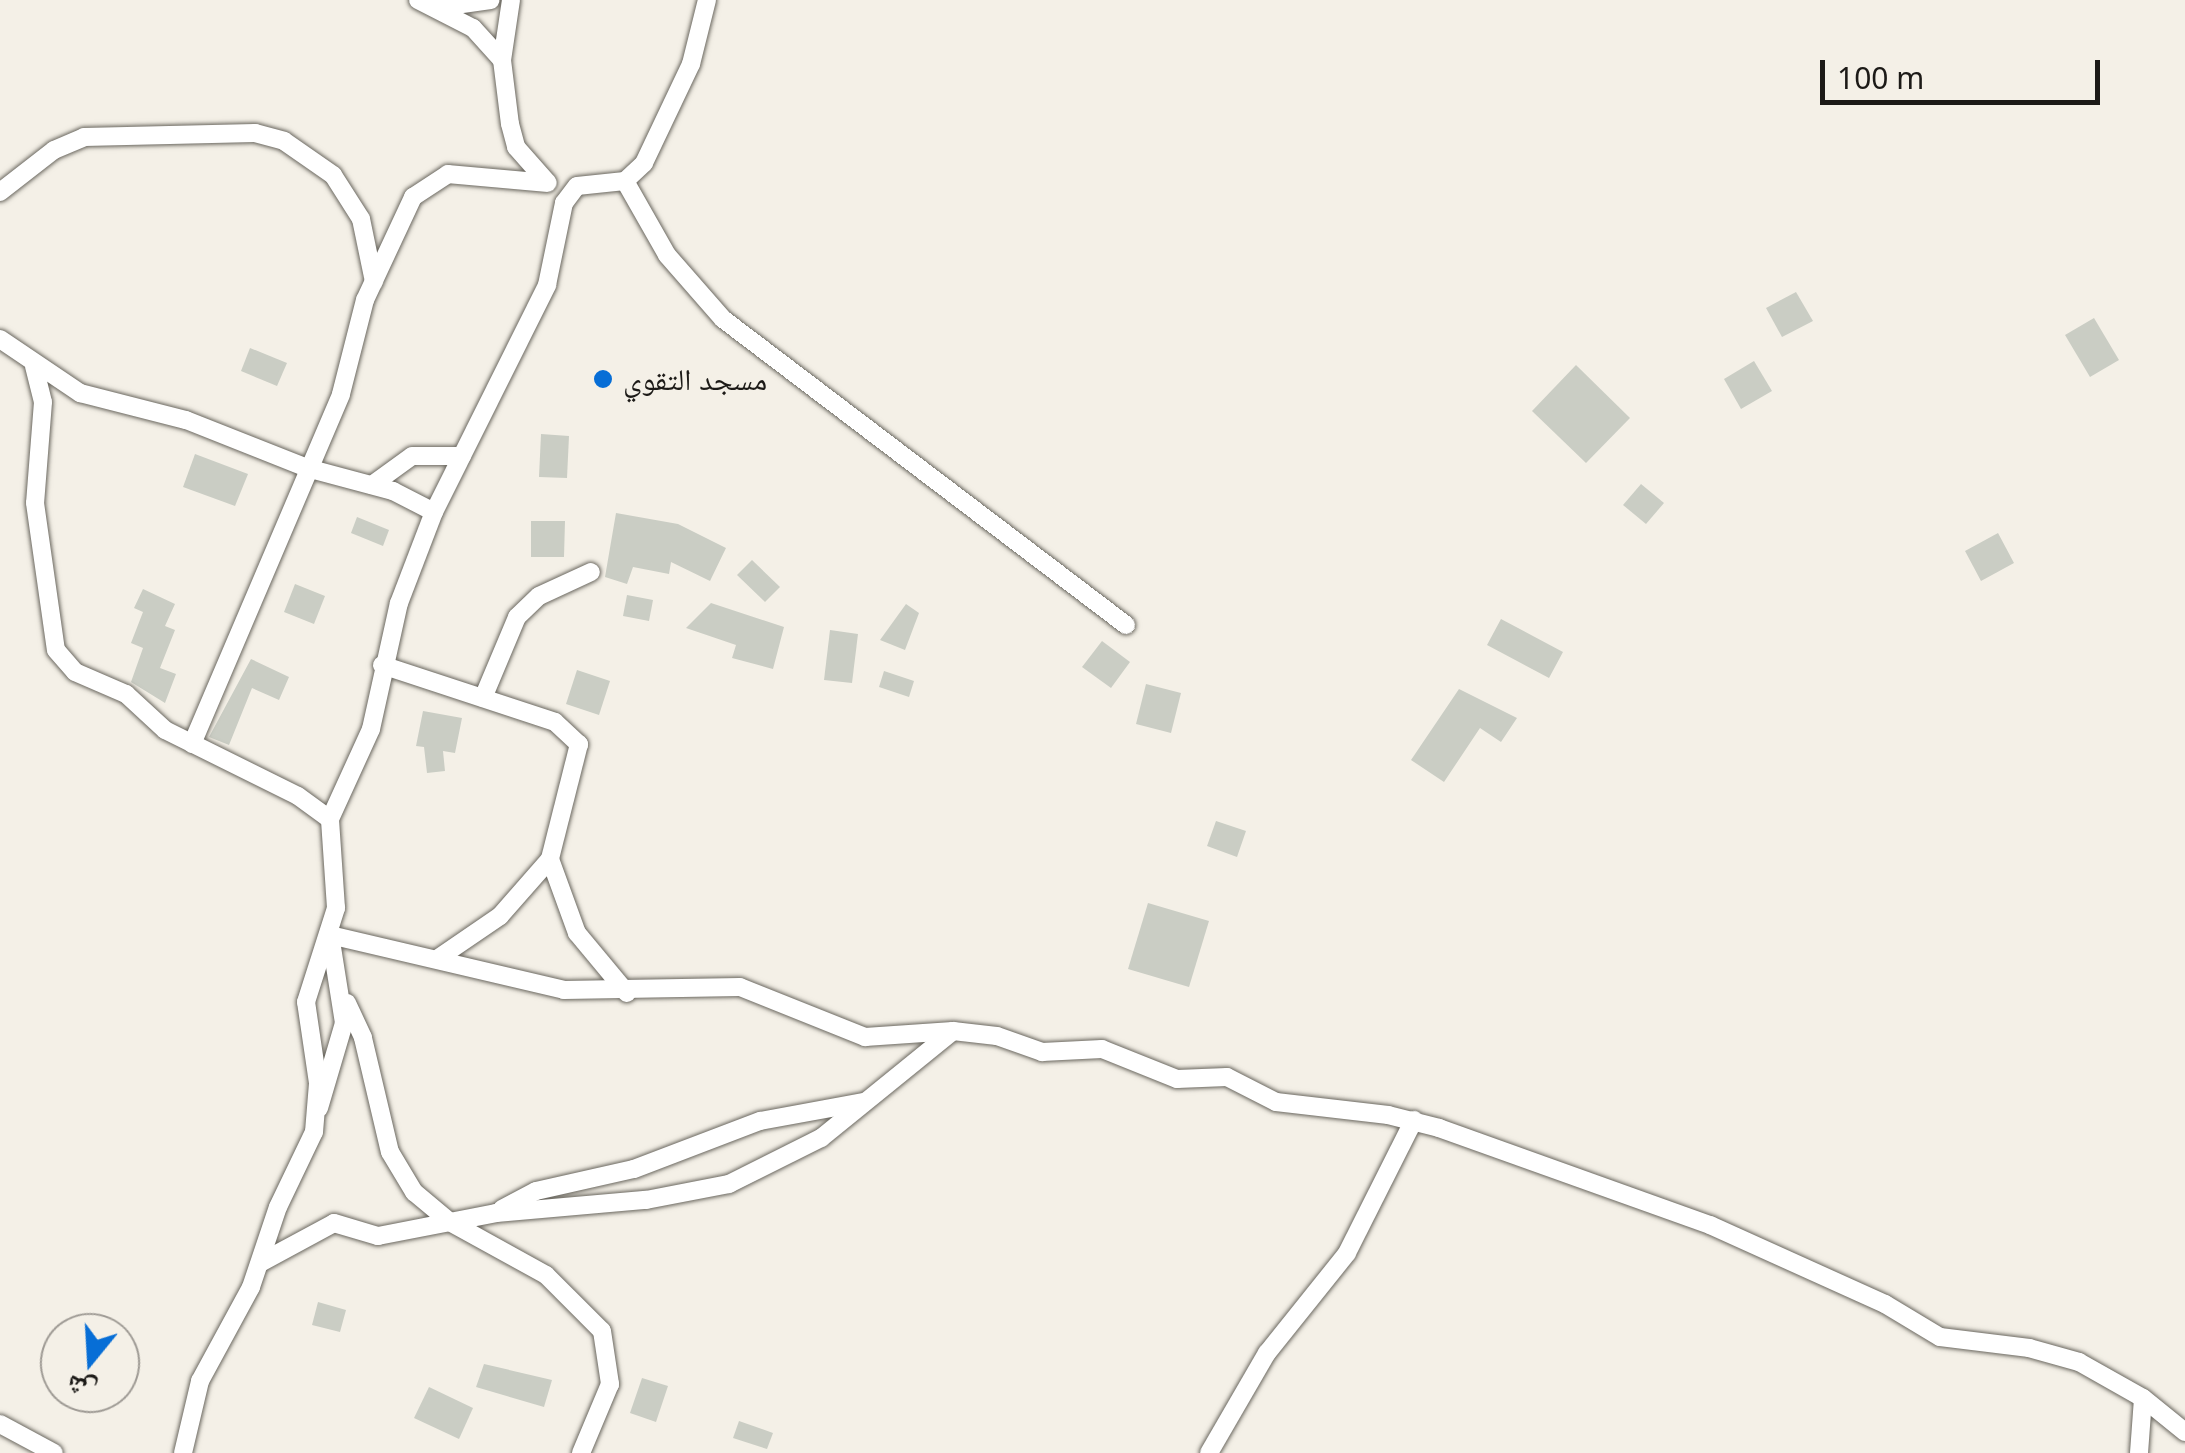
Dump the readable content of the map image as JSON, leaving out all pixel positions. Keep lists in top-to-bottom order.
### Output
{
  "places": ["مسجد التقوي"],
  "scale_bar": "100 m",
  "north": "bottom"
}
